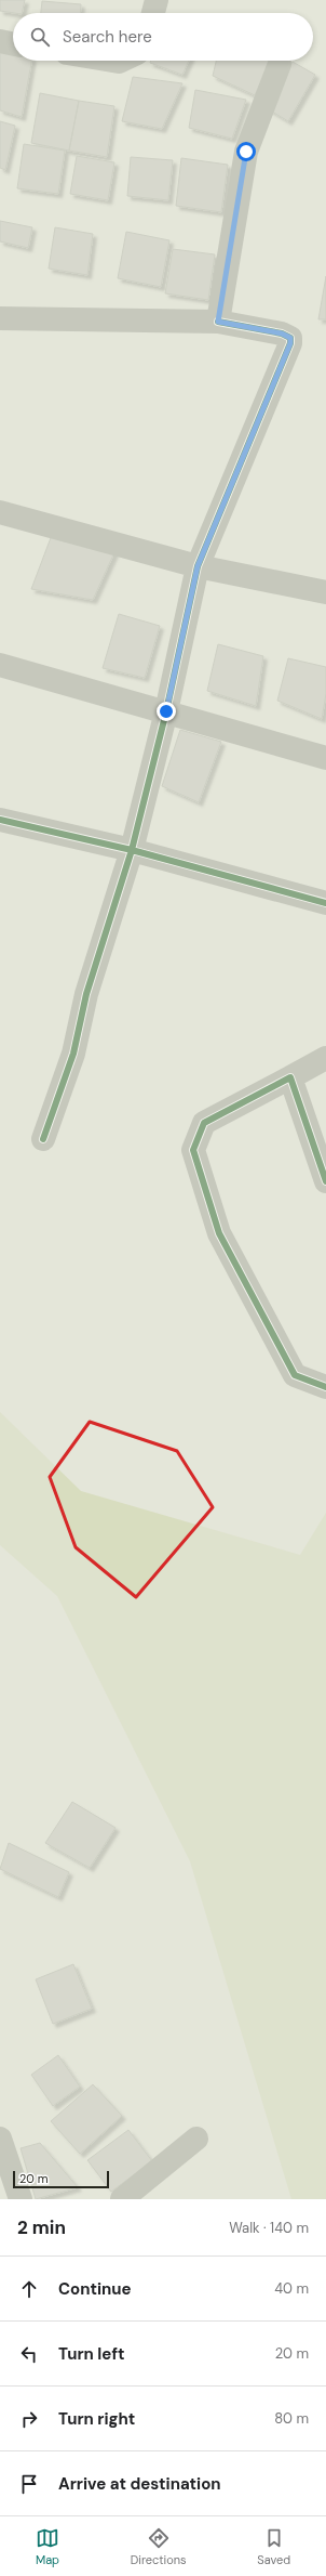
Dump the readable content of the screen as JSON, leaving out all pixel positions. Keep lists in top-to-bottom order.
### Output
{
  "scale_bar": "20 m",
  "page": {
    "search": "Search here",
    "scale": "20 m",
    "heading": ["2 min", "Walk · 140 m"],
    "list": [
      ["Continue", "40 m"],
      ["Turn left", "20 m"],
      ["Turn right", "80 m"],
      "Arrive at destination"
    ],
    "nav": ["Map", "Directions", "Saved"]
  }
}
